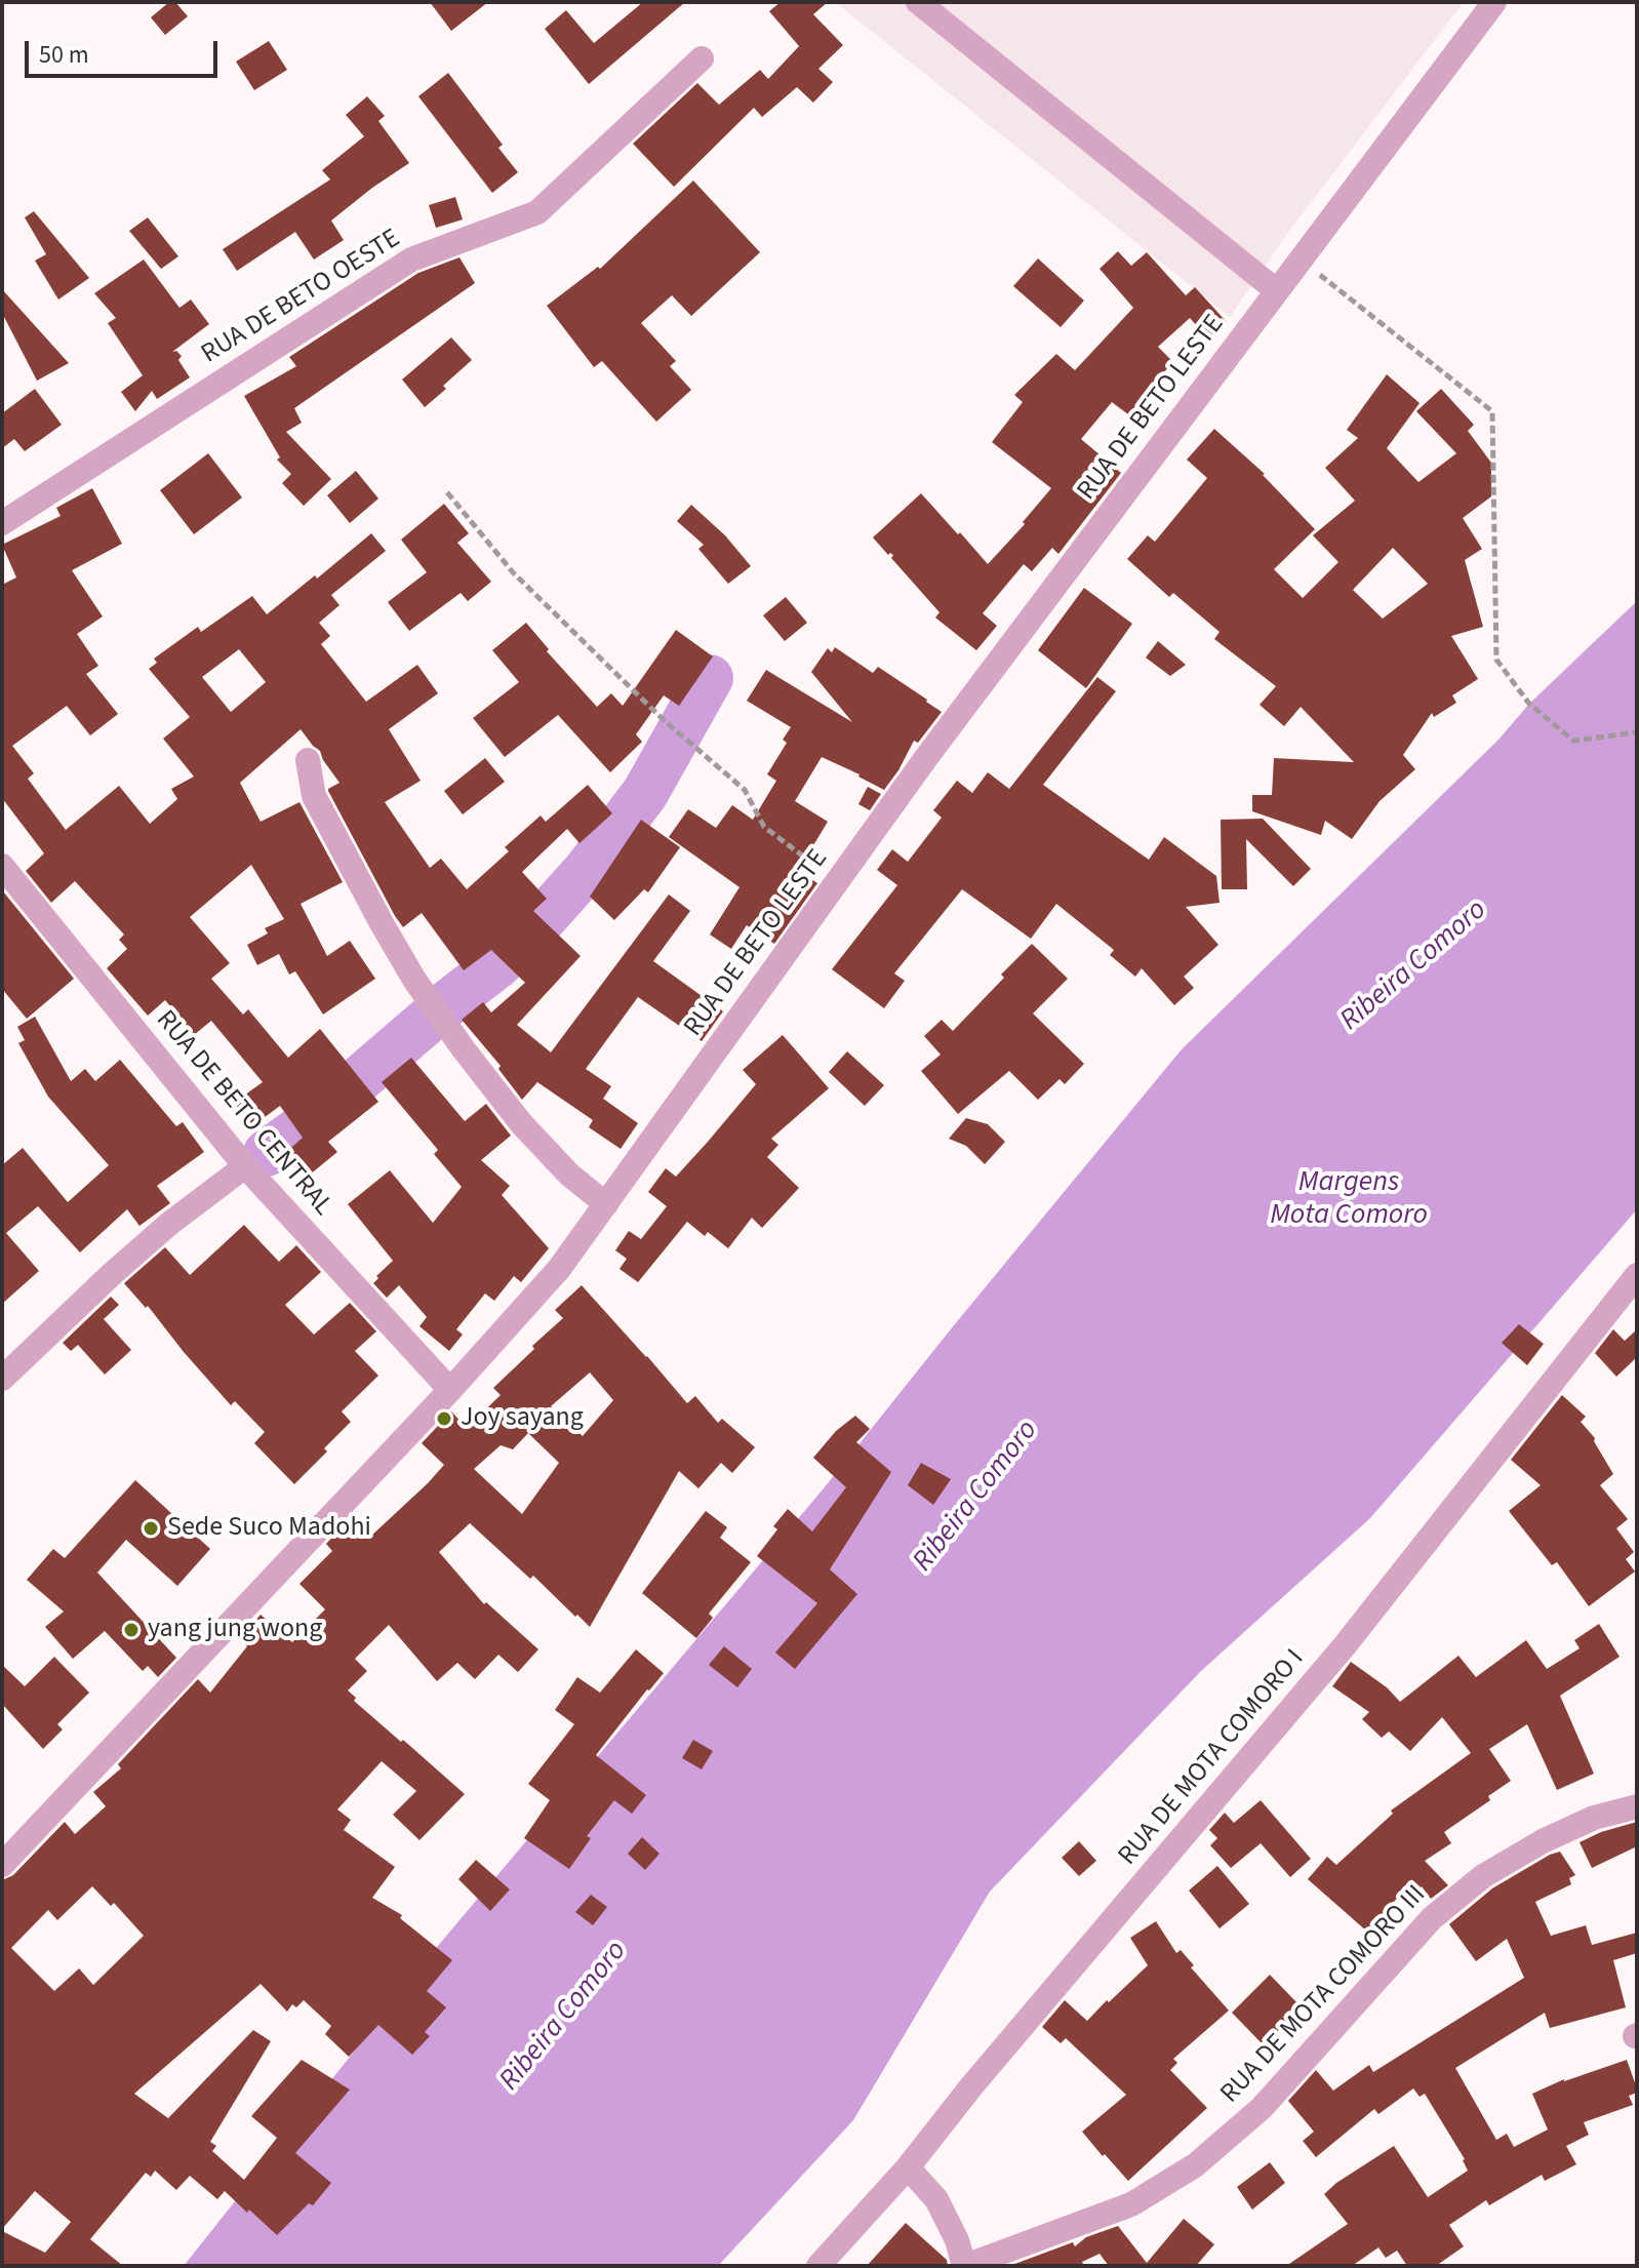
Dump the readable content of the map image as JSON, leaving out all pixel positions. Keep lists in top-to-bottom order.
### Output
{
  "streets": {
    "street": [
      "RUA DE BETO OESTE",
      "RUA DE BETO LESTE",
      "RUA DE BETO CENTRAL",
      "RUA DE MOTA COMORO I",
      "RUA DE MOTA COMORO III"
    ]
  },
  "crossings": [
    ["RUA DE BETO LESTE", "RUA DE BETO CENTRAL"]
  ],
  "water": ["Ribeira Comoro", "Margens Mota Comoro"],
  "places": ["Joy sayang", "Sede Suco Madohi", "yang jung wong"],
  "scale_bar": "50 m"
}
